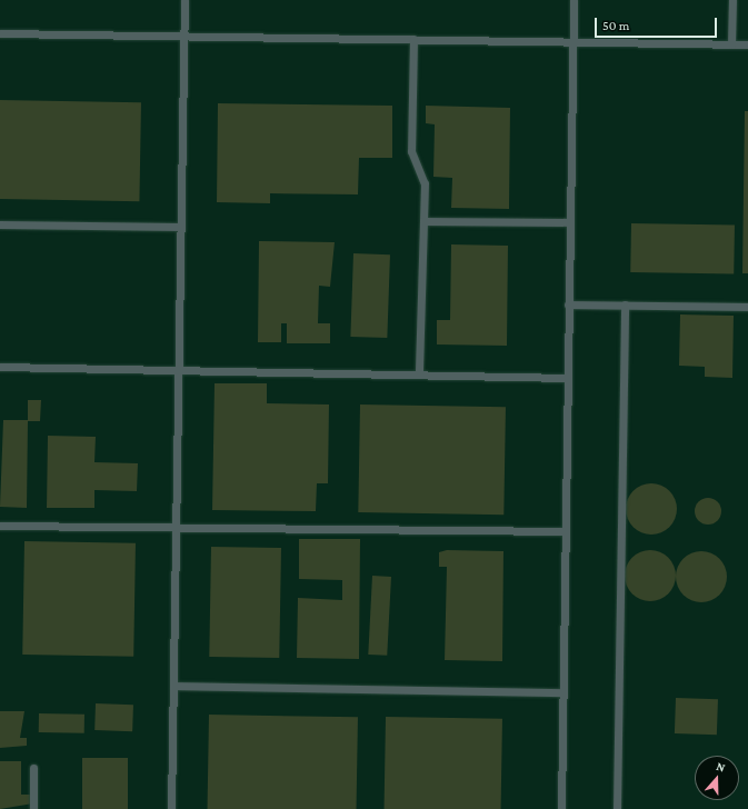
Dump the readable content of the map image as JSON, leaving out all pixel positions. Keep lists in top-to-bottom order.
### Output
{
  "scale_bar": "50 m",
  "north": "top"
}
